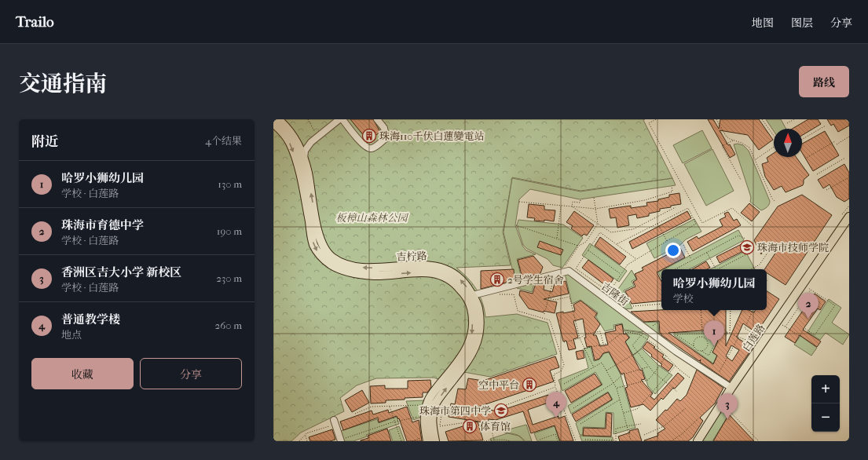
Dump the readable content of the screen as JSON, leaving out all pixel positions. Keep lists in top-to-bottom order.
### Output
{
  "streets": {
    "main road": ["吉柠路", "白莲路"],
    "lane": ["吉隆街"]
  },
  "crossings": [
    ["吉柠路", "吉隆街"],
    ["吉隆街", "白莲路"]
  ],
  "parks": ["板樟山森林公园"],
  "places": {
    "building": [
      "珠海110千伏白蓮變電站",
      "2号学生宿舍",
      "空中平台",
      "体育馆"
    ],
    "school or university": ["珠海市技师学院", "珠海市第四中学"]
  },
  "north": "top",
  "page": {
    "header": "Trailo",
    "nav": ["地图", "图层", "分享"],
    "title": "交通指南",
    "buttons": [
      "路线",
      ["收藏", "分享"]
    ],
    "heading": ["附近", "4个结果"],
    "list": [
      {
        "mark": "1",
        "name": "哈罗小狮幼儿园",
        "note": "学校 · 白莲路",
        "value": "130 m"
      },
      {
        "mark": "2",
        "name": "珠海市育德中学",
        "note": "学校 · 白莲路",
        "value": "190 m"
      },
      {
        "mark": "3",
        "name": "香洲区吉大小学 新校区",
        "note": "学校 · 白莲路",
        "value": "230 m"
      },
      {
        "mark": "4",
        "name": "普通教学楼",
        "note": "地点",
        "value": "260 m"
      }
    ],
    "popup": ["哈罗小狮幼儿园", "学校"],
    "pins": [
      "2",
      "1",
      "4",
      "3"
    ],
    "map_buttons": ["+", "−"]
  }
}
